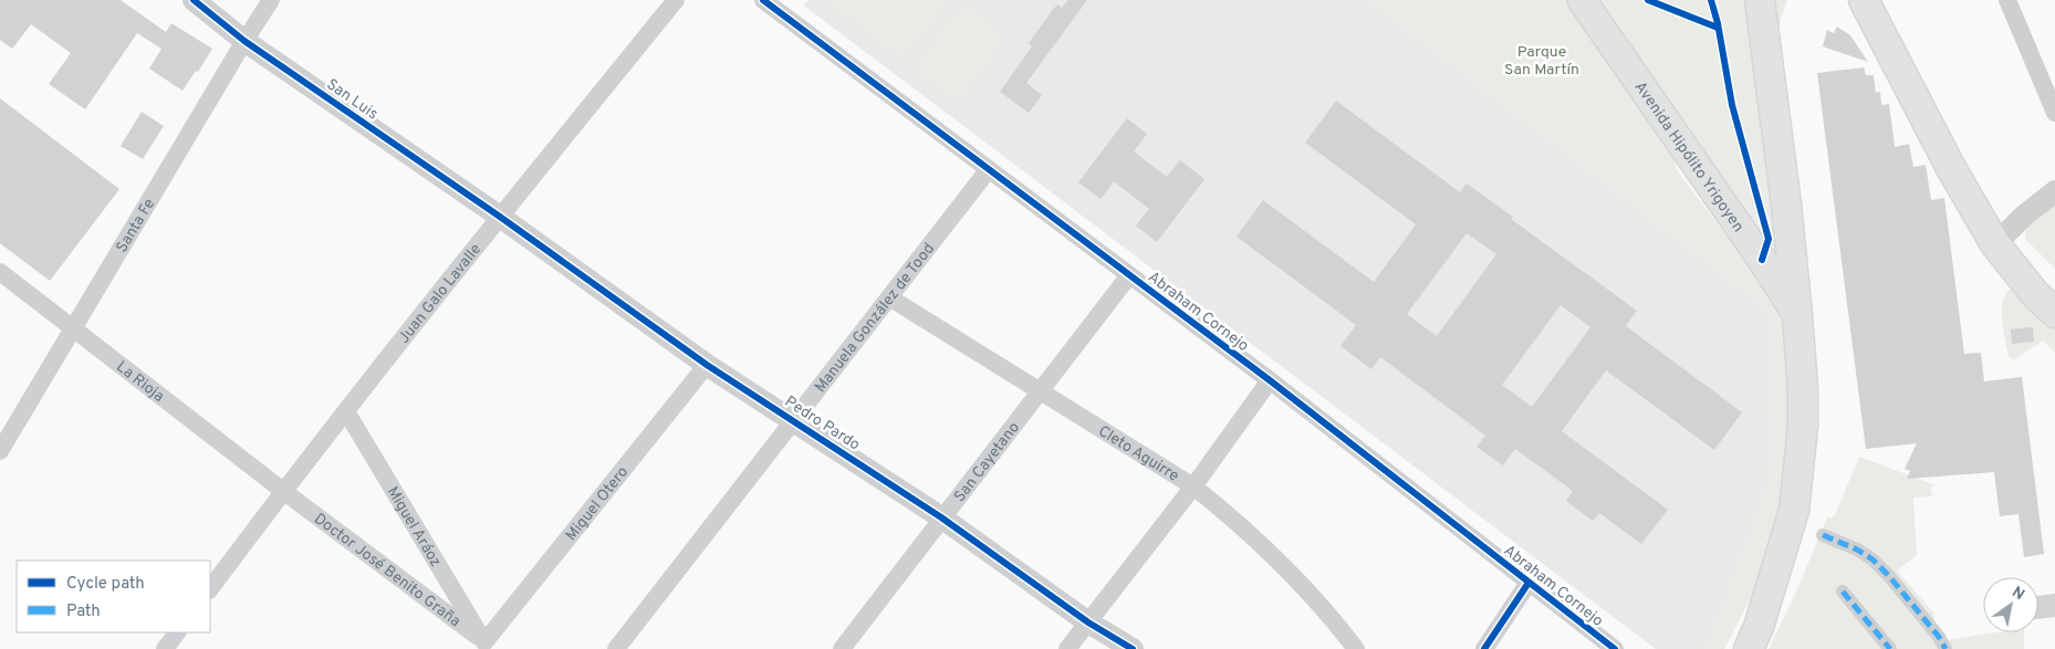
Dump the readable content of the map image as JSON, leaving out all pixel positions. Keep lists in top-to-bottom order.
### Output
{
  "streets": {
    "highway": ["Avenida Hipólito Yrigoyen"],
    "street": [
      "San Luis",
      "Santa Fe",
      "Juan Galo Lavalle",
      "Abraham Cornejo",
      "Manuela González de Tood",
      "La Rioja",
      "Pedro Pardo",
      "Cleto Aguirre",
      "San Cayetano",
      "Miguel Otero",
      "Miguel Aráoz",
      "Doctor José Benito Graña"
    ]
  },
  "crossings": [
    ["San Luis", "Santa Fe"],
    ["San Luis", "Juan Galo Lavalle"],
    ["San Luis", "Pedro Pardo"],
    ["Santa Fe", "La Rioja"],
    ["Juan Galo Lavalle", "La Rioja"],
    ["Juan Galo Lavalle", "Pedro Pardo"],
    ["Juan Galo Lavalle", "Miguel Aráoz"],
    ["Juan Galo Lavalle", "Doctor José Benito Graña"],
    ["Abraham Cornejo", "Manuela González de Tood"],
    ["Abraham Cornejo", "San Cayetano"],
    ["Manuela González de Tood", "Pedro Pardo"],
    ["Manuela González de Tood", "Cleto Aguirre"],
    ["La Rioja", "Doctor José Benito Graña"],
    ["Pedro Pardo", "San Cayetano"],
    ["Pedro Pardo", "Miguel Otero"],
    ["Cleto Aguirre", "San Cayetano"],
    ["Miguel Otero", "Miguel Aráoz"],
    ["Miguel Otero", "Doctor José Benito Graña"],
    ["Miguel Aráoz", "Doctor José Benito Graña"]
  ],
  "parks": ["Parque San Martín"],
  "legend": ["Cycle path", "Path"],
  "north": "top right"
}
